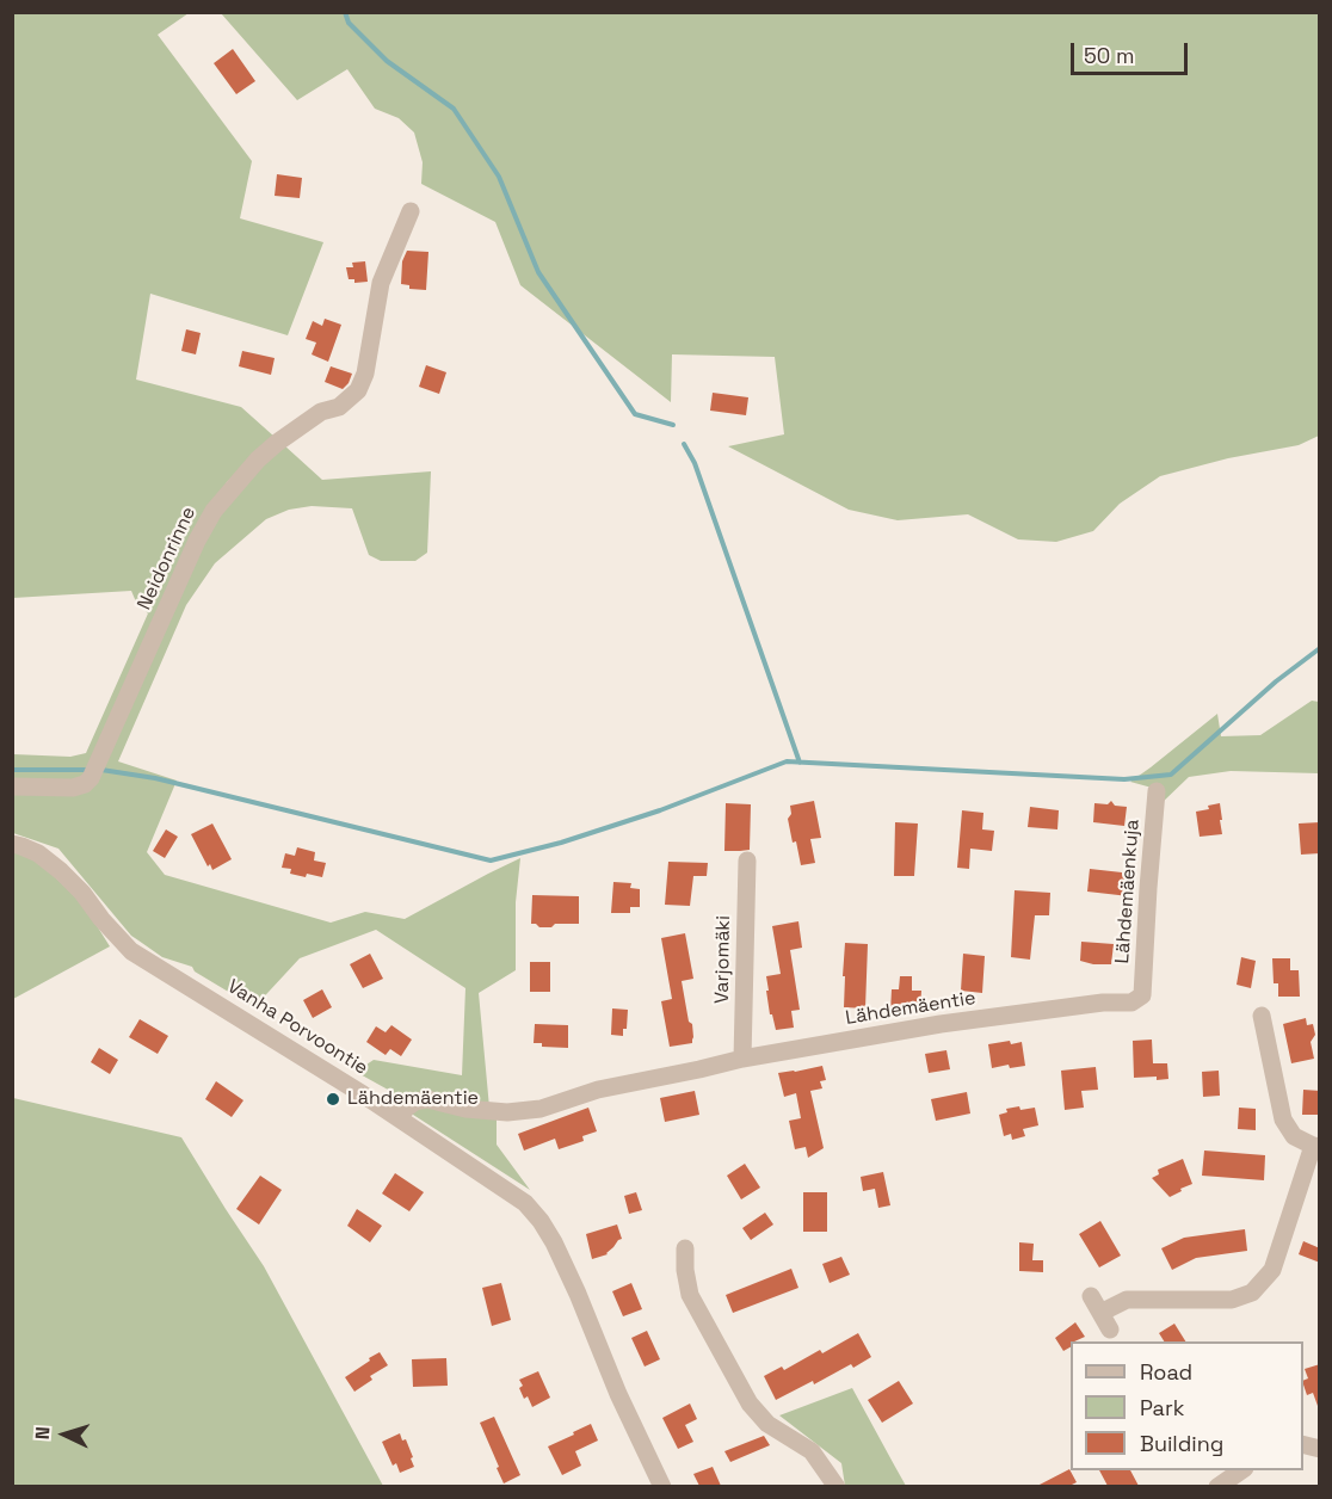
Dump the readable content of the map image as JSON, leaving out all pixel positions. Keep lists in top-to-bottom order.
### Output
{
  "streets": {
    "street": [
      "Neidonrinne",
      "Lähdemäenkuja",
      "Varjomäki",
      "Lähdemäentie",
      "Vanha Porvoontie"
    ]
  },
  "crossings": [
    ["Lähdemäenkuja", "Lähdemäentie"],
    ["Varjomäki", "Lähdemäentie"],
    ["Lähdemäentie", "Vanha Porvoontie"]
  ],
  "places": ["Lähdemäentie"],
  "legend": ["Road", "Park", "Building"],
  "scale_bar": "50 m",
  "north": "left"
}
